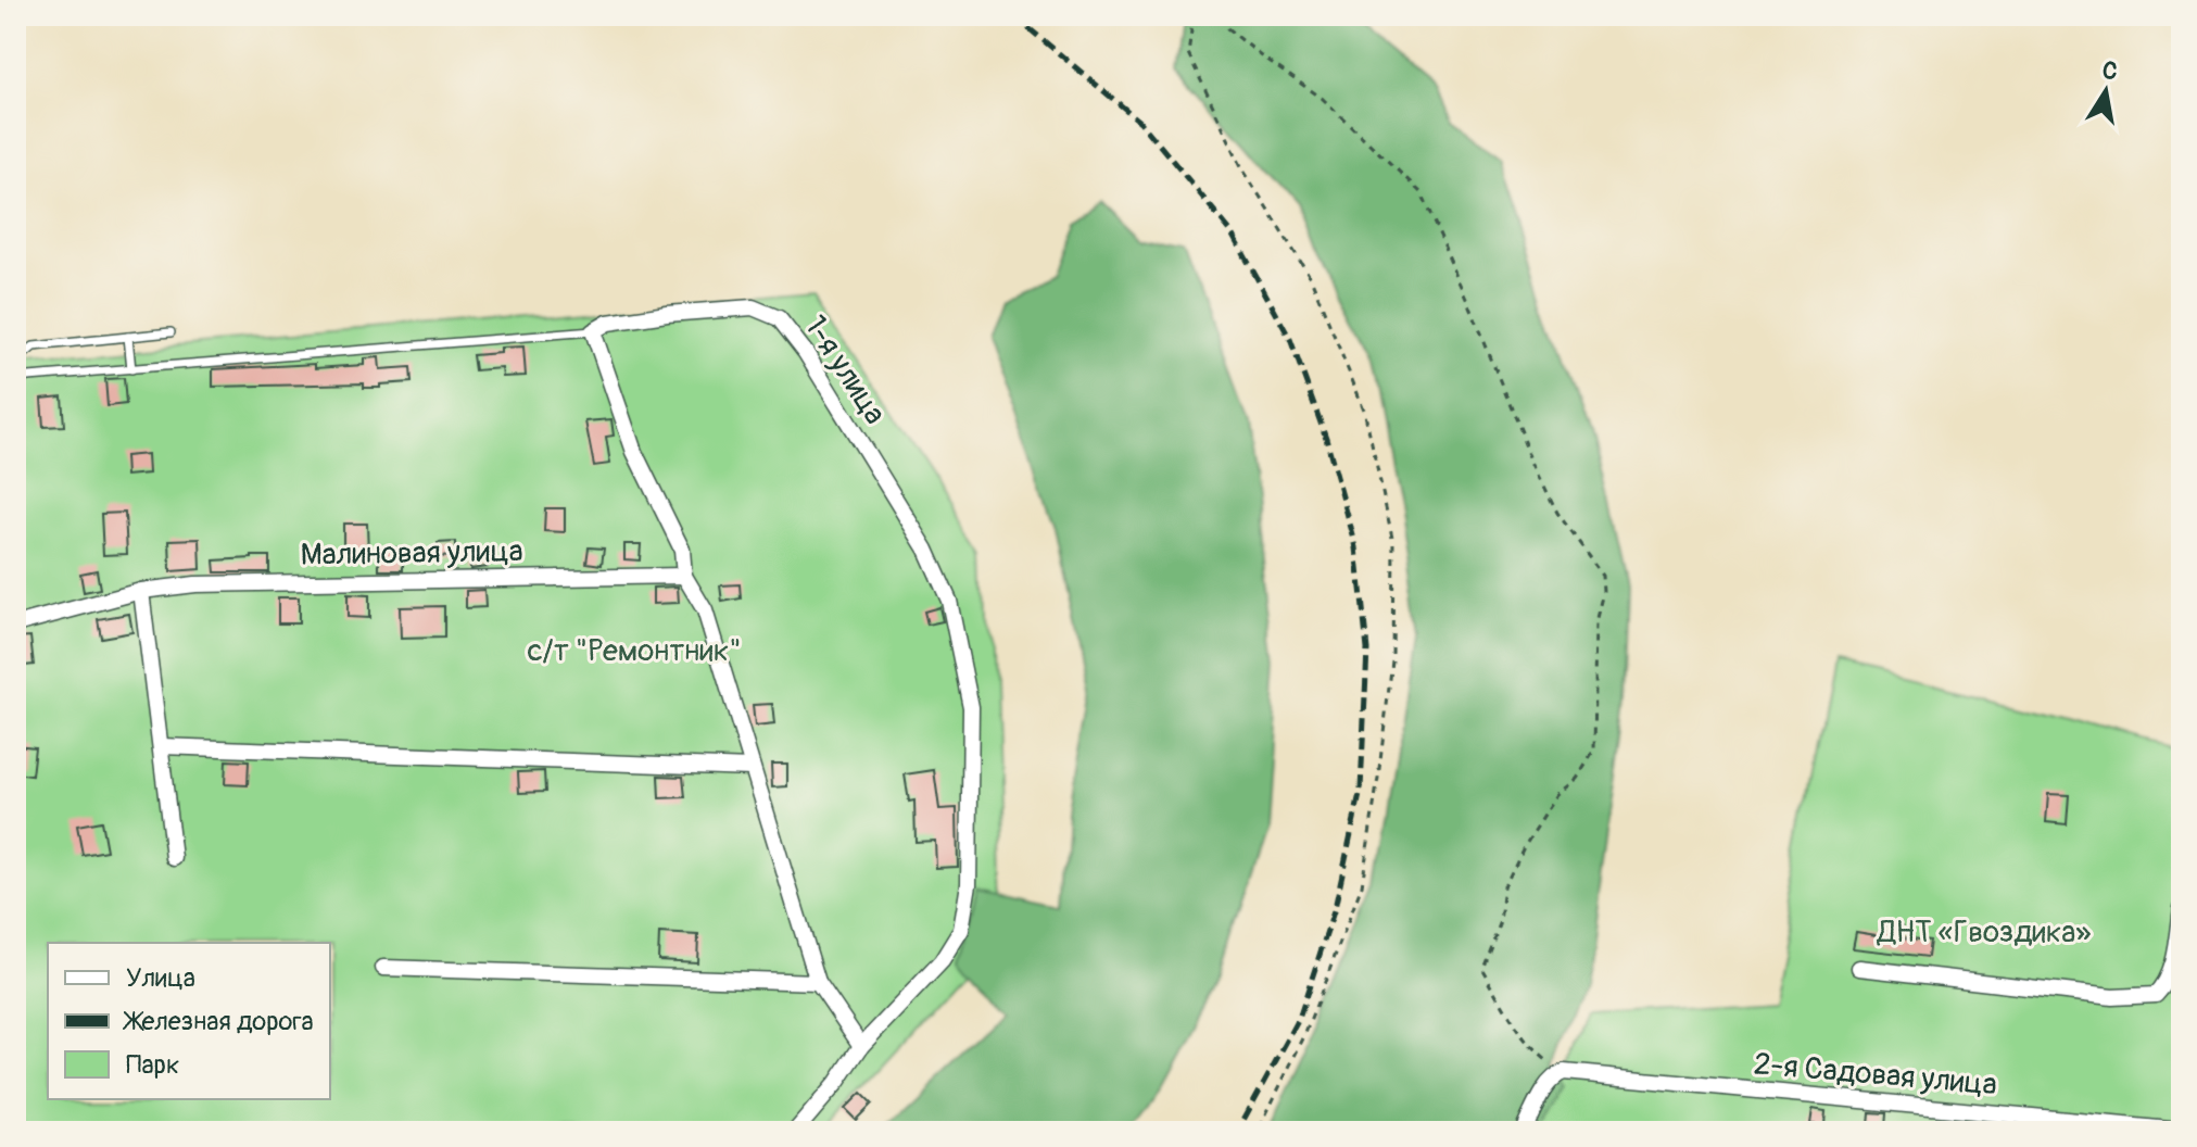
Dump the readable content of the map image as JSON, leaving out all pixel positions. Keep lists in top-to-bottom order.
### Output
{
  "streets": {
    "street": ["1-я улица", "Малиновая улица", "2-я Садовая улица"]
  },
  "parks": ["с/т \"Ремонтник\"", "ДНТ «Гвоздика»"],
  "legend": ["Улица", "Железная дорога", "Парк"],
  "north": "top"
}
